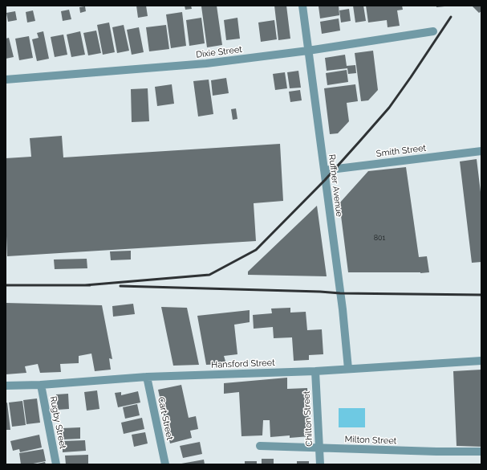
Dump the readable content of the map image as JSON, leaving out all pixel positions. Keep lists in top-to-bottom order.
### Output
{
  "streets": {
    "street": [
      "Dixie Street",
      "Smith Street",
      "Ruffner Avenue",
      "Hansford Street",
      "Cart Street",
      "Chilton Street",
      "Rugby Street",
      "Milton Street"
    ]
  },
  "crossings": [
    ["Dixie Street", "Ruffner Avenue"],
    ["Smith Street", "Ruffner Avenue"],
    ["Ruffner Avenue", "Hansford Street"],
    ["Hansford Street", "Cart Street"],
    ["Hansford Street", "Chilton Street"],
    ["Hansford Street", "Rugby Street"],
    ["Chilton Street", "Milton Street"]
  ],
  "house_numbers": ["801"]
}
